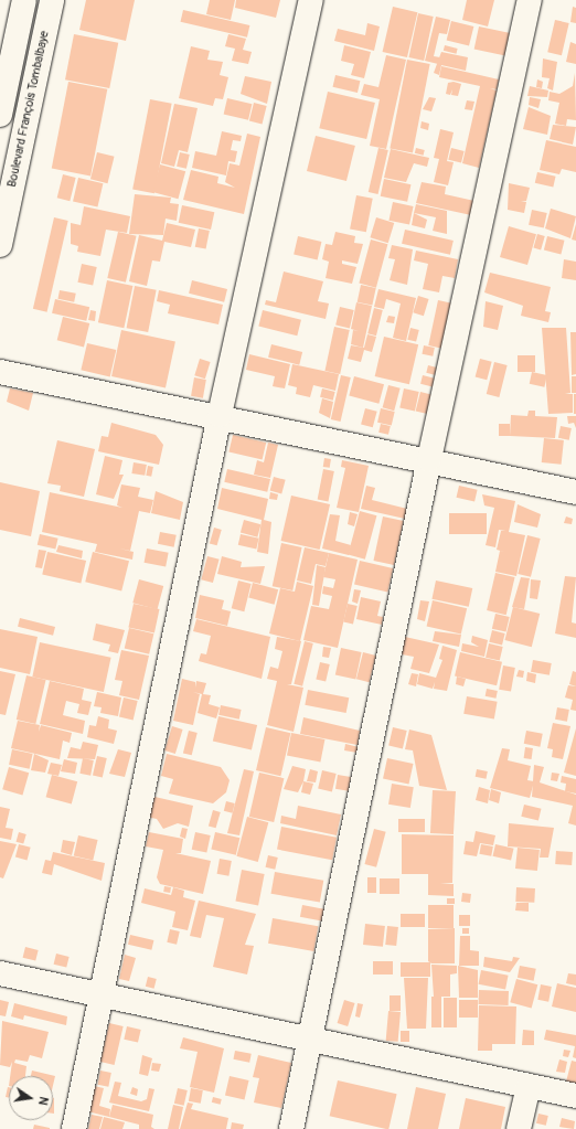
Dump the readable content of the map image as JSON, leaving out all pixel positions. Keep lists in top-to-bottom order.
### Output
{
  "streets": {
    "street": ["Boulevard François Tombalbaye"]
  },
  "north": "right"
}
